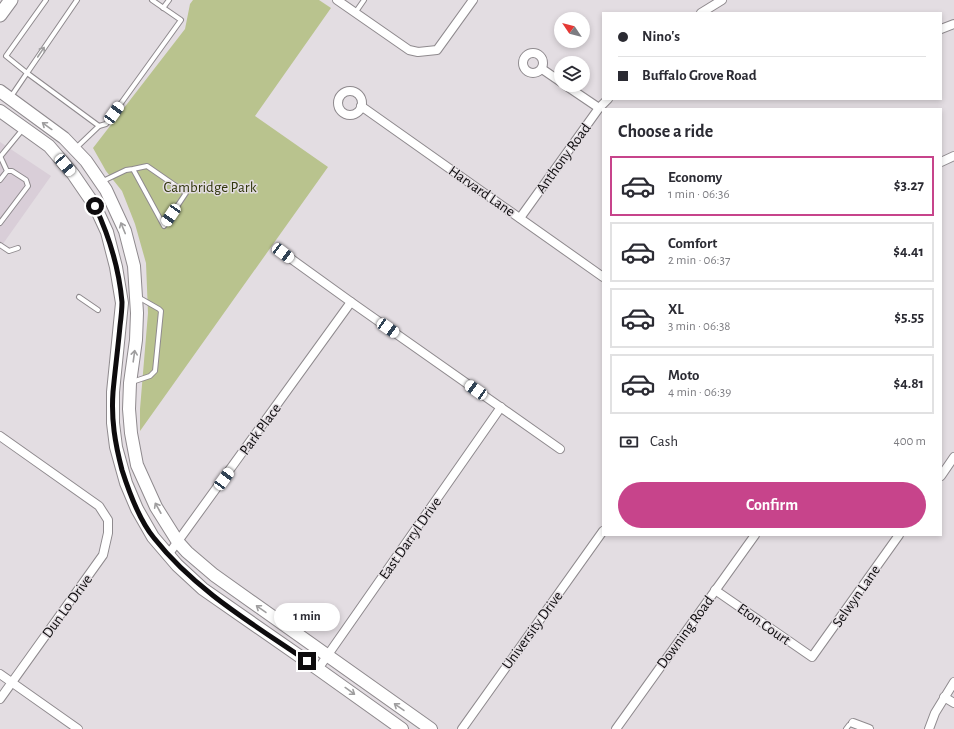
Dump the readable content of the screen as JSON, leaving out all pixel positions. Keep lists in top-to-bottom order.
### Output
{
  "streets": {
    "street": [
      "Anthony Road",
      "Harvard Lane",
      "Park Place",
      "East Darryl Drive",
      "Selwyn Lane",
      "Dun Lo Drive",
      "Eton Court",
      "University Drive",
      "Downing Road"
    ]
  },
  "crossings": [
    ["Anthony Road", "Harvard Lane"],
    ["Selwyn Lane", "Eton Court"],
    ["Eton Court", "Downing Road"]
  ],
  "parks": ["Cambridge Park"],
  "north": "top left",
  "page": {
    "banner": ["Nino's", "Buffalo Grove Road"],
    "heading": "Choose a ride",
    "list": [
      {
        "name": "Economy",
        "note": "1 min · 06:36",
        "value": "$3.27"
      },
      {
        "name": "Comfort",
        "note": "2 min · 06:37",
        "value": "$4.41"
      },
      {
        "name": "XL",
        "note": "3 min · 06:38",
        "value": "$5.55"
      },
      {
        "name": "Moto",
        "note": "4 min · 06:39",
        "value": "$4.81"
      }
    ],
    "pay": ["Cash", "400 m"],
    "buttons": "Confirm",
    "bubble": "1 min"
  }
}
